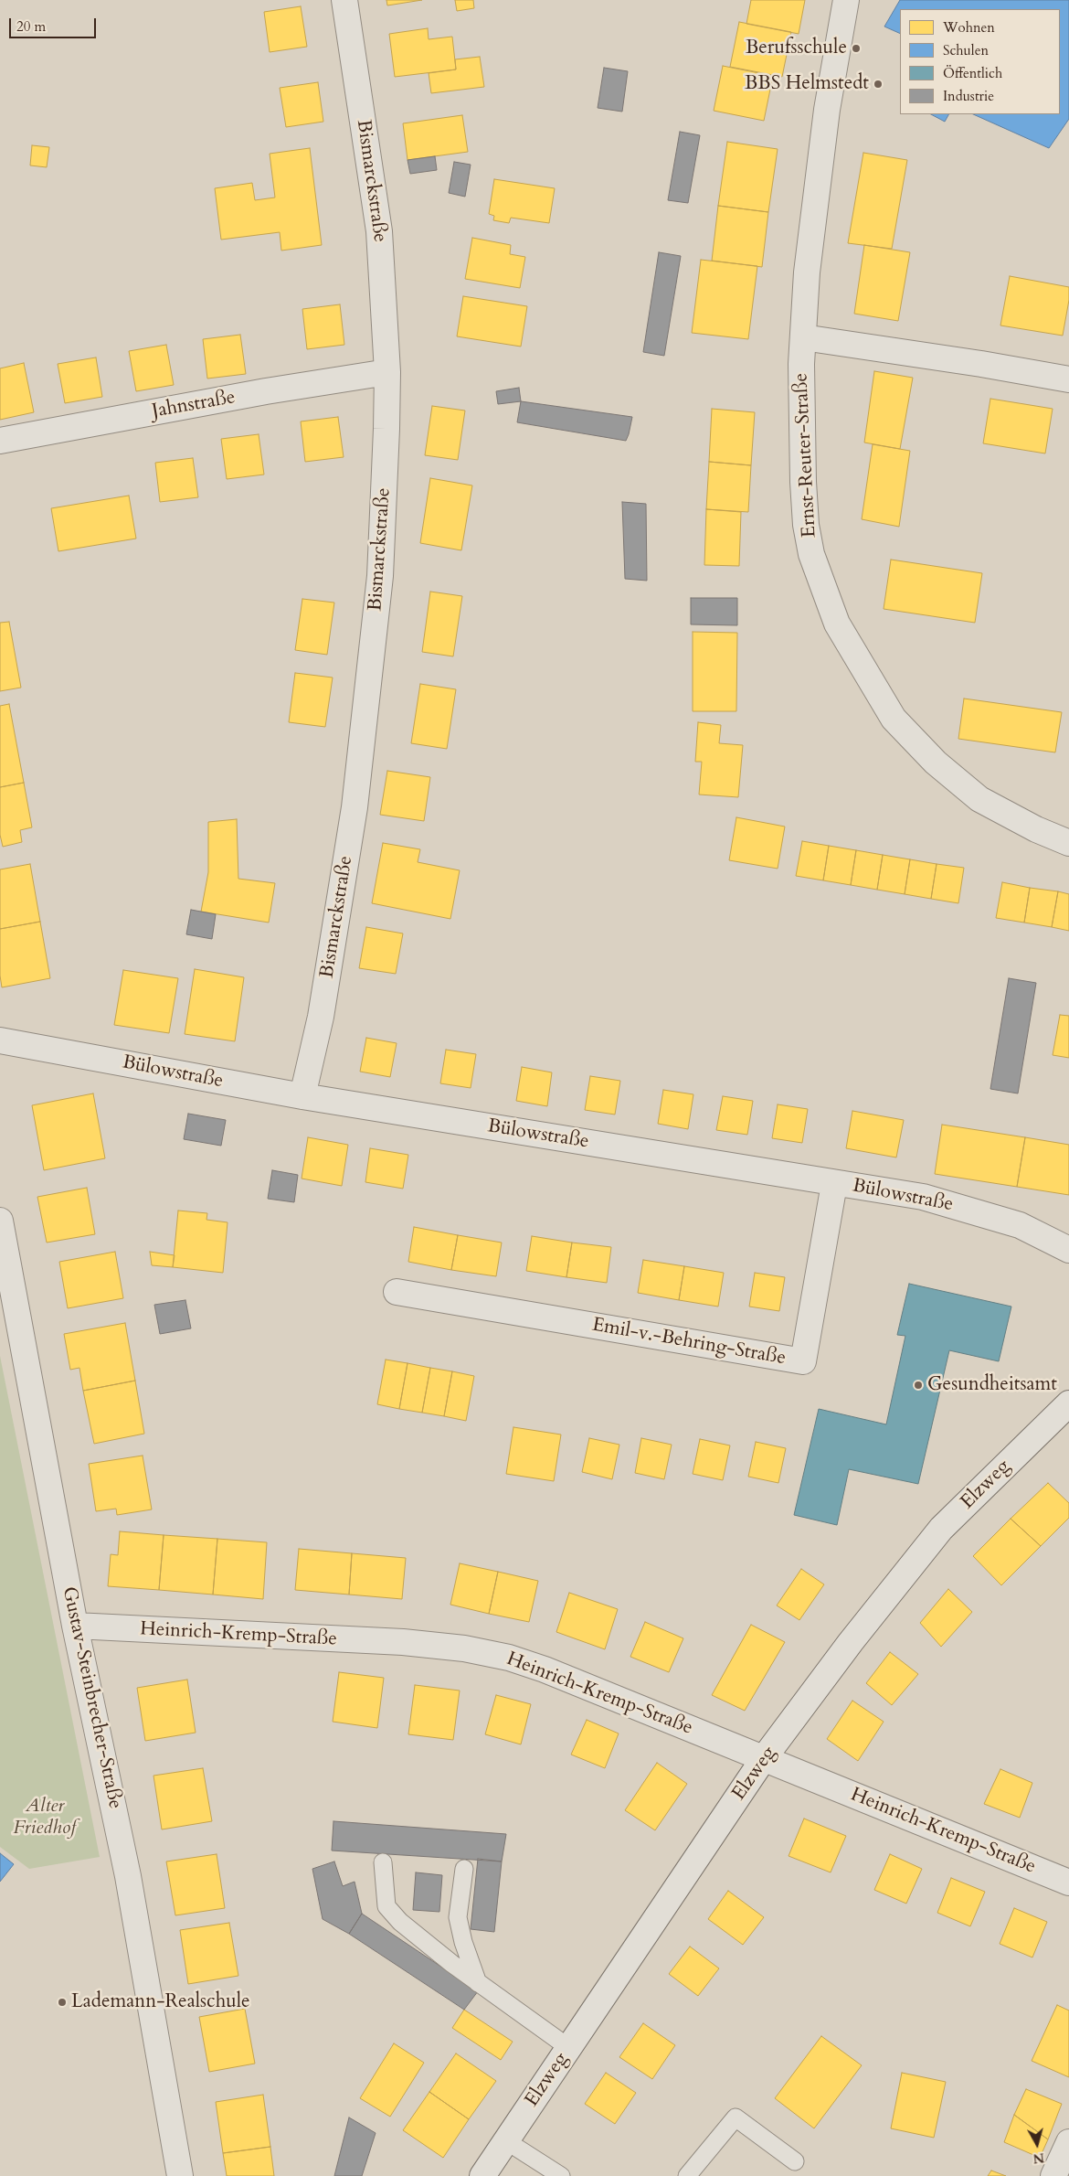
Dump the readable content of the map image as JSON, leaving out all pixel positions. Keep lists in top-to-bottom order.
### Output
{
  "streets": {
    "street": [
      "Bismarckstraße",
      "Jahnstraße",
      "Ernst-Reuter-Straße",
      "Bülowstraße",
      "Emil-v.-Behring-Straße",
      "Elzweg",
      "Heinrich-Kremp-Straße",
      "Gustav-Steinbrecher-Straße"
    ]
  },
  "crossings": [
    ["Bismarckstraße", "Jahnstraße"],
    ["Bismarckstraße", "Bülowstraße"],
    ["Bülowstraße", "Emil-v.-Behring-Straße"],
    ["Elzweg", "Heinrich-Kremp-Straße"],
    ["Heinrich-Kremp-Straße", "Gustav-Steinbrecher-Straße"]
  ],
  "parks": ["Alter Friedhof"],
  "places": [
    "Berufsschule",
    "BBS Helmstedt",
    "Gesundheitsamt",
    "Lademann-Realschule"
  ],
  "legend": [
    "Wohnen",
    "Schulen",
    "Öffentlich",
    "Industrie"
  ],
  "scale_bar": "20 m",
  "north": "bottom"
}
